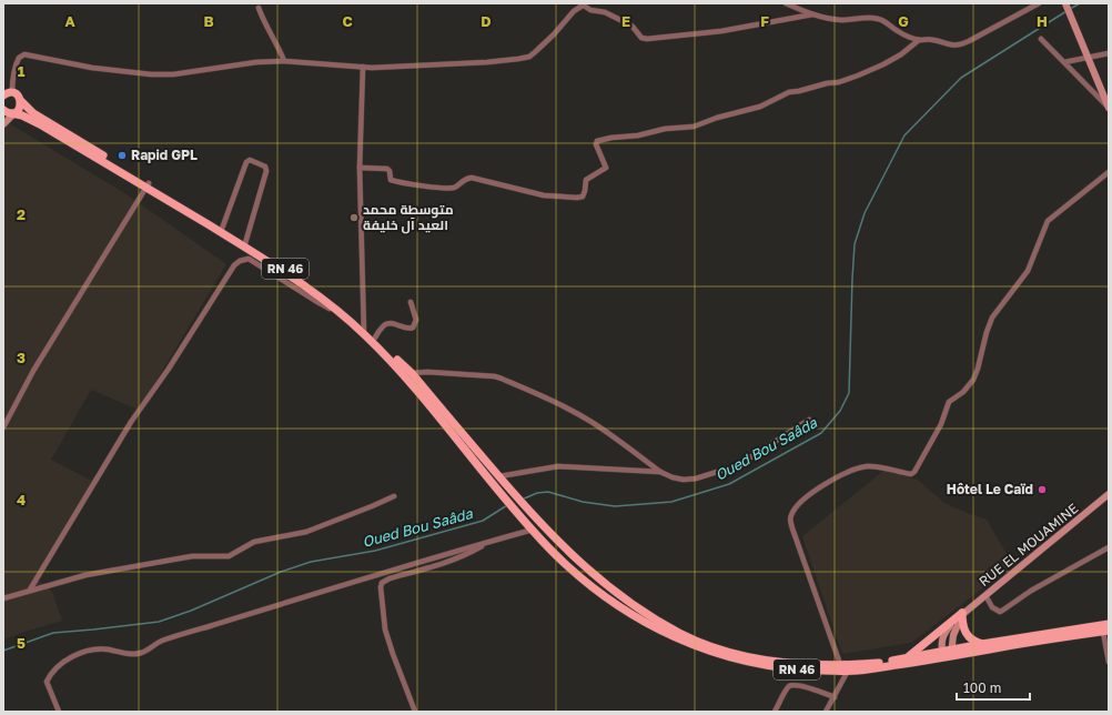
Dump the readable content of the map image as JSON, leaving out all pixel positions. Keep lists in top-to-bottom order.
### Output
{
  "streets": {
    "main road": ["RN 46", "RUE EL MOUAMINE"]
  },
  "crossings": [
    ["RN 46", "RUE EL MOUAMINE"]
  ],
  "water": ["Oued Bou Saâda"],
  "places": ["Rapid GPL", "متوسطة محمد العيد آل خليفة", "Hôtel Le Caïd"],
  "scale_bar": "100 m",
  "grid": {
    "columns": [
      "A",
      "B",
      "C",
      "D",
      "E",
      "F",
      "G",
      "H"
    ],
    "rows": [
      "1",
      "2",
      "3",
      "4",
      "5"
    ]
  }
}
